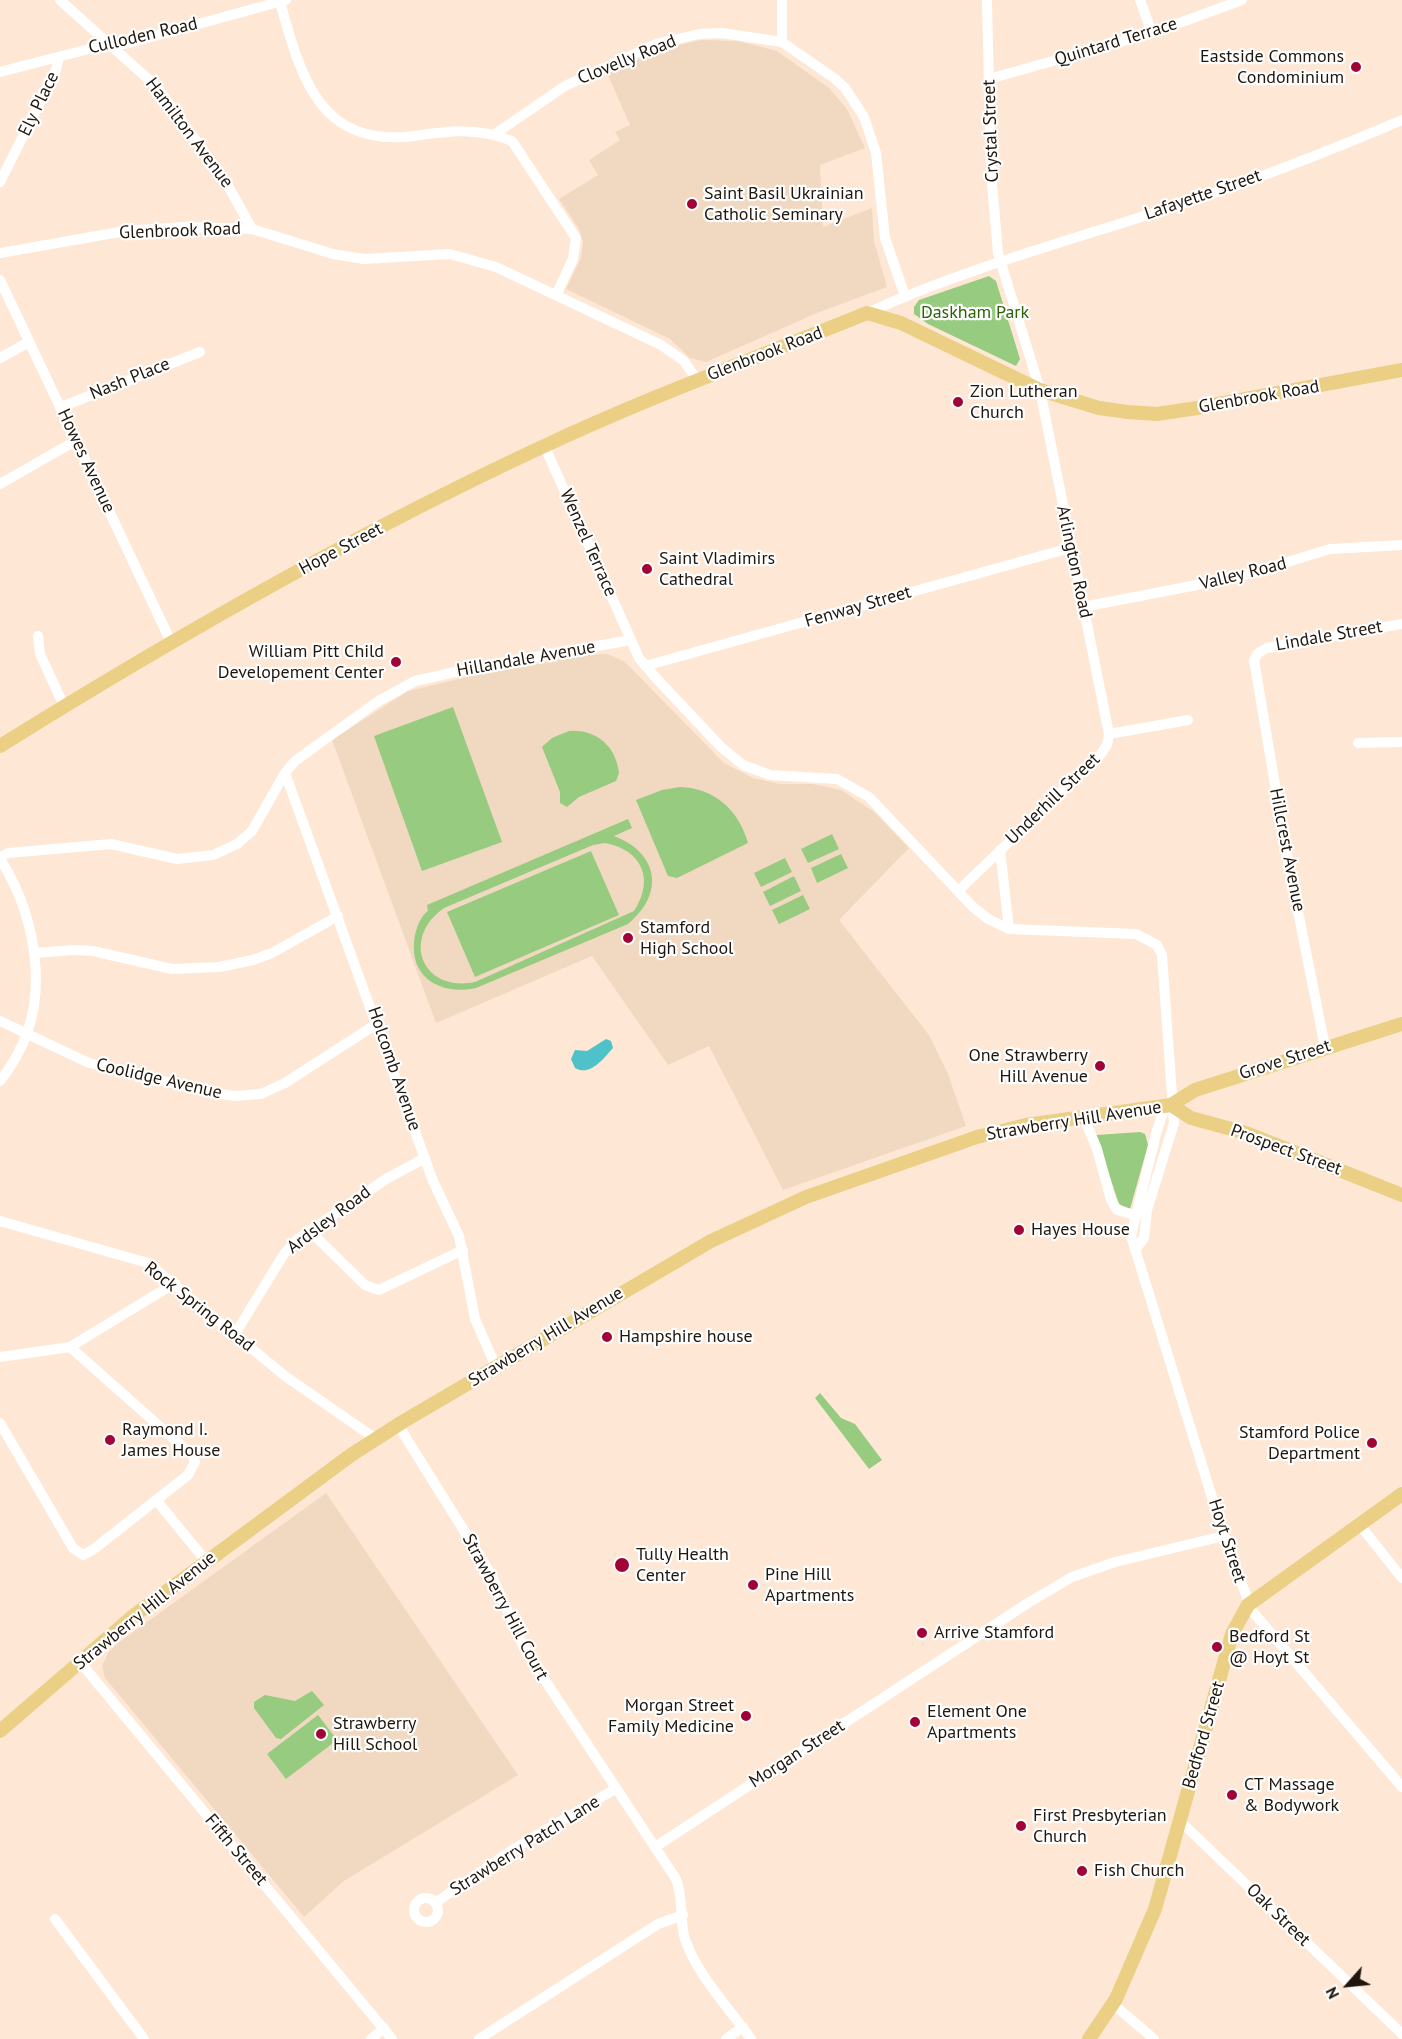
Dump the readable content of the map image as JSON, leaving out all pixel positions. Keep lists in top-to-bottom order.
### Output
{
  "streets": {
    "main road": [
      "Glenbrook Road",
      "Hope Street",
      "Grove Street",
      "Strawberry Hill Avenue",
      "Prospect Street",
      "Bedford Street"
    ],
    "street": [
      "Culloden Road",
      "Quintard Terrace",
      "Clovelly Road",
      "Ely Place",
      "Crystal Street",
      "Hamilton Avenue",
      "Lafayette Street",
      "Nash Place",
      "Howes Avenue",
      "Wenzel Terrace",
      "Arlington Road",
      "Valley Road",
      "Fenway Street",
      "Lindale Street",
      "Hillandale Avenue",
      "Underhill Street",
      "Hillcrest Avenue",
      "Holcomb Avenue",
      "Coolidge Avenue",
      "Ardsley Road",
      "Rock Spring Road",
      "Hoyt Street",
      "Strawberry Hill Court",
      "Morgan Street",
      "Strawberry Patch Lane",
      "Fifth Street",
      "Oak Street"
    ]
  },
  "crossings": [
    ["Culloden Road", "Ely Place"],
    ["Culloden Road", "Hamilton Avenue"],
    ["Quintard Terrace", "Crystal Street"],
    ["Clovelly Road", "Lafayette Street"],
    ["Crystal Street", "Lafayette Street"],
    ["Crystal Street", "Glenbrook Road"],
    ["Crystal Street", "Arlington Road"],
    ["Hamilton Avenue", "Glenbrook Road"],
    ["Lafayette Street", "Glenbrook Road"],
    ["Glenbrook Road", "Hope Street"],
    ["Glenbrook Road", "Arlington Road"],
    ["Nash Place", "Howes Avenue"],
    ["Howes Avenue", "Hope Street"],
    ["Wenzel Terrace", "Hope Street"],
    ["Wenzel Terrace", "Hillandale Avenue"],
    ["Arlington Road", "Valley Road"],
    ["Arlington Road", "Fenway Street"],
    ["Arlington Road", "Underhill Street"],
    ["Lindale Street", "Hillcrest Avenue"],
    ["Hillandale Avenue", "Holcomb Avenue"],
    ["Hillcrest Avenue", "Grove Street"],
    ["Grove Street", "Strawberry Hill Avenue"],
    ["Grove Street", "Prospect Street"],
    ["Grove Street", "Hoyt Street"],
    ["Holcomb Avenue", "Coolidge Avenue"],
    ["Holcomb Avenue", "Strawberry Hill Avenue"],
    ["Holcomb Avenue", "Ardsley Road"],
    ["Strawberry Hill Avenue", "Prospect Street"],
    ["Strawberry Hill Avenue", "Rock Spring Road"],
    ["Strawberry Hill Avenue", "Hoyt Street"],
    ["Strawberry Hill Avenue", "Strawberry Hill Court"],
    ["Strawberry Hill Avenue", "Fifth Street"],
    ["Prospect Street", "Hoyt Street"],
    ["Ardsley Road", "Rock Spring Road"],
    ["Hoyt Street", "Bedford Street"],
    ["Hoyt Street", "Morgan Street"],
    ["Strawberry Hill Court", "Morgan Street"],
    ["Strawberry Hill Court", "Strawberry Patch Lane"],
    ["Bedford Street", "Oak Street"]
  ],
  "parks": ["Daskham Park"],
  "places": [
    "Eastside Commons Condominium",
    "Saint Basil Ukrainian Catholic Seminary",
    "Zion Lutheran Church",
    "Saint Vladimirs Cathedral",
    "William Pitt Child Developement Center",
    "Stamford High School",
    "One Strawberry Hill Avenue",
    "Hayes House",
    "Hampshire house",
    "Raymond I. James House",
    "Stamford Police Department",
    "Tully Health Center",
    "Pine Hill Apartments",
    "Arrive Stamford",
    "Bedford St @ Hoyt St",
    "Morgan Street Family Medicine",
    "Element One Apartments",
    "Strawberry Hill School",
    "CT Massage & Bodywork",
    "First Presbyterian Church",
    "Fish Church"
  ],
  "north": "bottom left"
}
